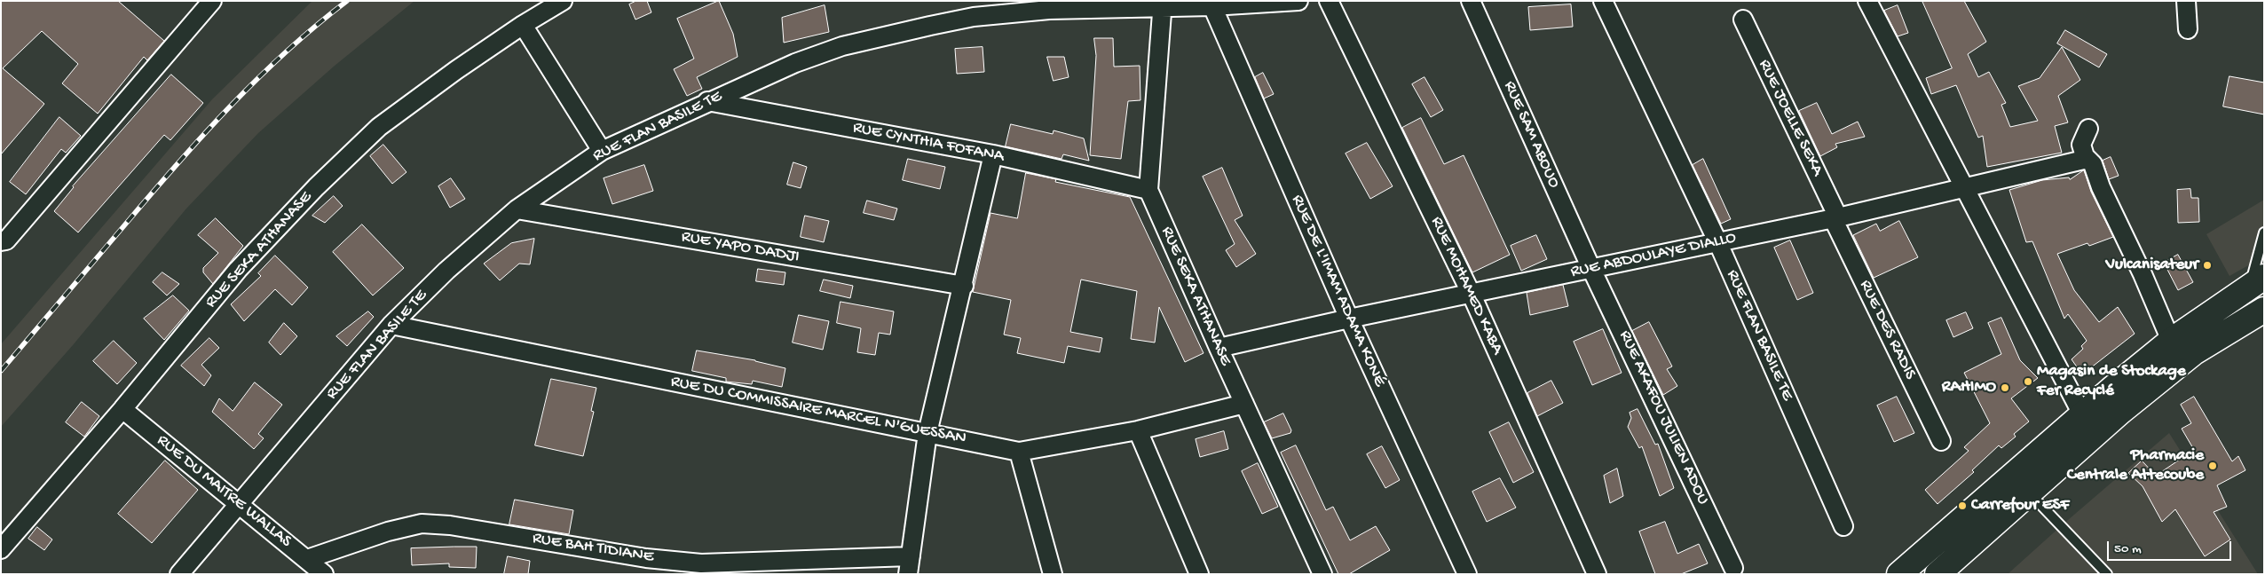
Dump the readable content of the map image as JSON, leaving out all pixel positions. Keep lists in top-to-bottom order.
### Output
{
  "streets": {
    "street": [
      "RUE JOELLE SEKA",
      "RUE FLAN BASILE TE",
      "RUE SAM ABOUO",
      "RUE CYNTHIA FOFANA",
      "RUE YAPO DADJI",
      "RUE SEKA ATHANASE",
      "RUE ABDOULAYE DIALLO",
      "RUE MOHAMED KABA",
      "RUE DE L'IMAM ADAMA KONÉ",
      "RUE DES RADIS",
      "RUE DU COMMISSAIRE MARCEL N'GUESSAN",
      "RUE AKAFOU JULIEN ADOU",
      "RUE DU MAITRE WALLAS",
      "RUE BAH TIDIANE"
    ]
  },
  "crossings": [
    ["RUE JOELLE SEKA", "RUE ABDOULAYE DIALLO"],
    ["RUE JOELLE SEKA", "RUE DES RADIS"],
    ["RUE FLAN BASILE TE", "RUE CYNTHIA FOFANA"],
    ["RUE FLAN BASILE TE", "RUE YAPO DADJI"],
    ["RUE FLAN BASILE TE", "RUE SEKA ATHANASE"],
    ["RUE FLAN BASILE TE", "RUE ABDOULAYE DIALLO"],
    ["RUE FLAN BASILE TE", "RUE DE L'IMAM ADAMA KONÉ"],
    ["RUE FLAN BASILE TE", "RUE DU COMMISSAIRE MARCEL N'GUESSAN"],
    ["RUE FLAN BASILE TE", "RUE DU MAITRE WALLAS"],
    ["RUE SAM ABOUO", "RUE ABDOULAYE DIALLO"],
    ["RUE SAM ABOUO", "RUE AKAFOU JULIEN ADOU"],
    ["RUE CYNTHIA FOFANA", "RUE SEKA ATHANASE"],
    ["RUE SEKA ATHANASE", "RUE ABDOULAYE DIALLO"],
    ["RUE SEKA ATHANASE", "RUE DU COMMISSAIRE MARCEL N'GUESSAN"],
    ["RUE SEKA ATHANASE", "RUE DU MAITRE WALLAS"],
    ["RUE ABDOULAYE DIALLO", "RUE MOHAMED KABA"],
    ["RUE ABDOULAYE DIALLO", "RUE DE L'IMAM ADAMA KONÉ"],
    ["RUE ABDOULAYE DIALLO", "RUE DES RADIS"],
    ["RUE ABDOULAYE DIALLO", "RUE AKAFOU JULIEN ADOU"],
    ["RUE DU MAITRE WALLAS", "RUE BAH TIDIANE"]
  ],
  "places": [
    "Vulcanisateur",
    "Magasin de Stockage Fer Recyclé",
    "RAHIMO",
    "Pharmacie Centrale Attecoube",
    "Carrefour ESF"
  ],
  "scale_bar": "50 m"
}
